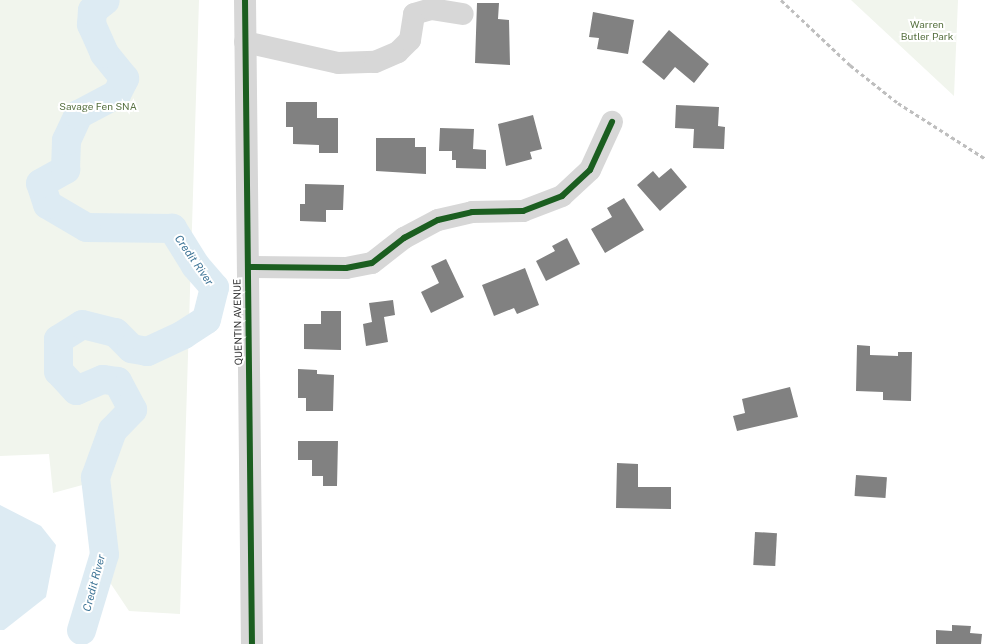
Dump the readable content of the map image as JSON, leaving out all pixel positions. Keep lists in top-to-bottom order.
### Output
{
  "streets": {
    "street": ["QUENTIN AVENUE"]
  },
  "water": ["Credit River"],
  "parks": ["Warren Butler Park", "Savage Fen SNA"]
}
